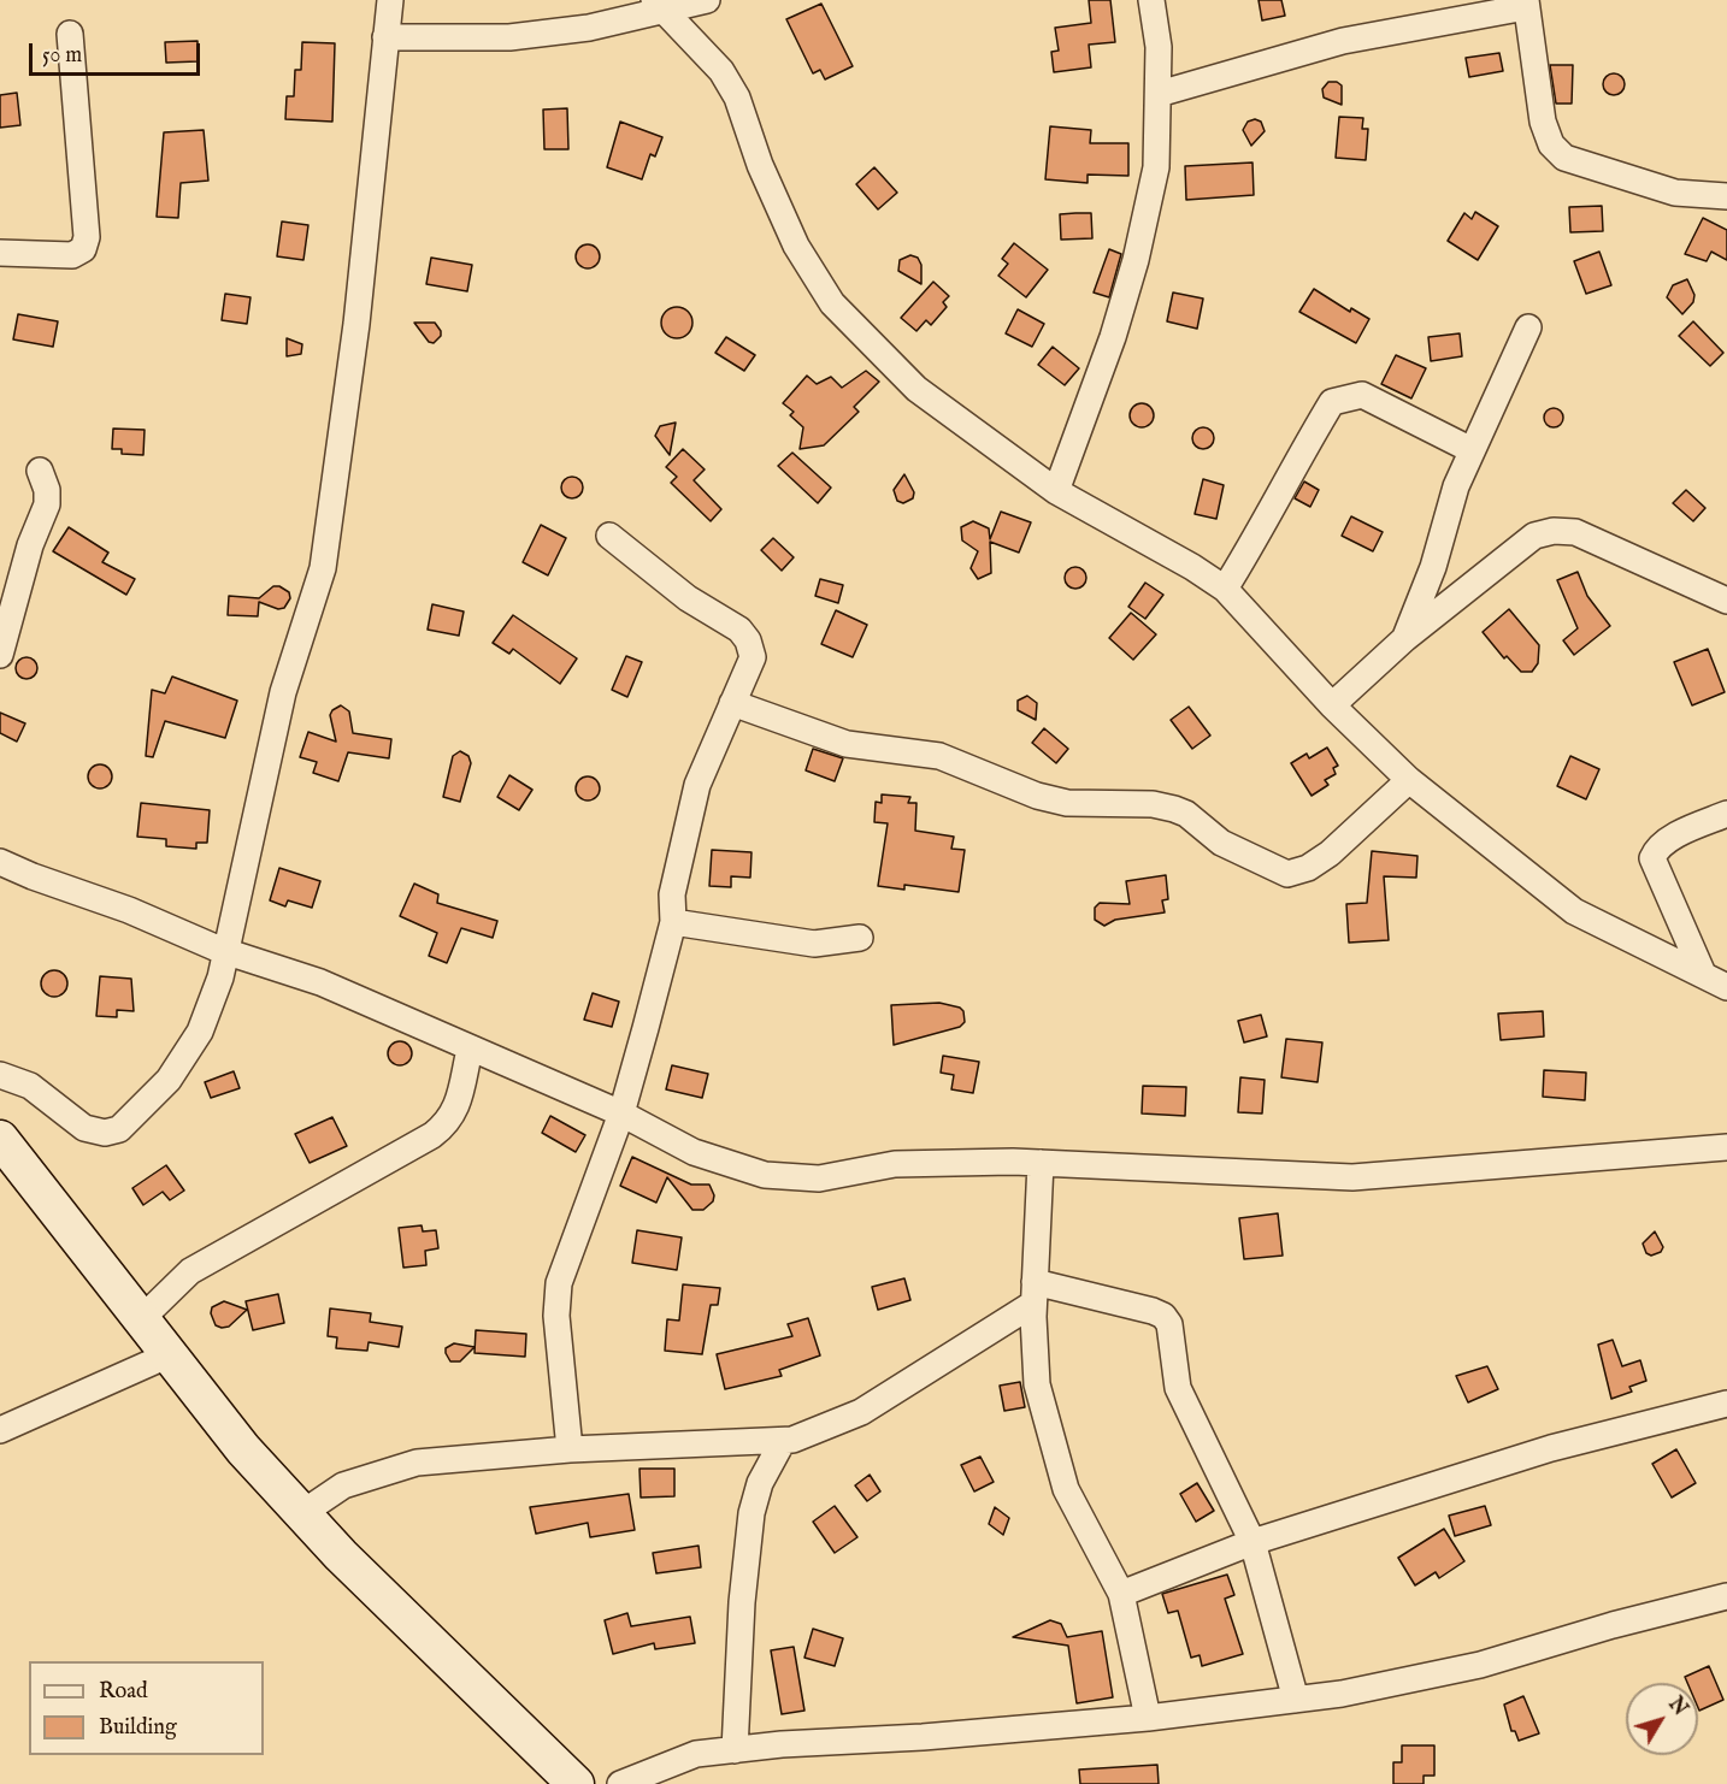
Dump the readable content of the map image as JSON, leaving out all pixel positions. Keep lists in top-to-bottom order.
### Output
{
  "legend": ["Road", "Building"],
  "scale_bar": "50 m",
  "north": "top right"
}
